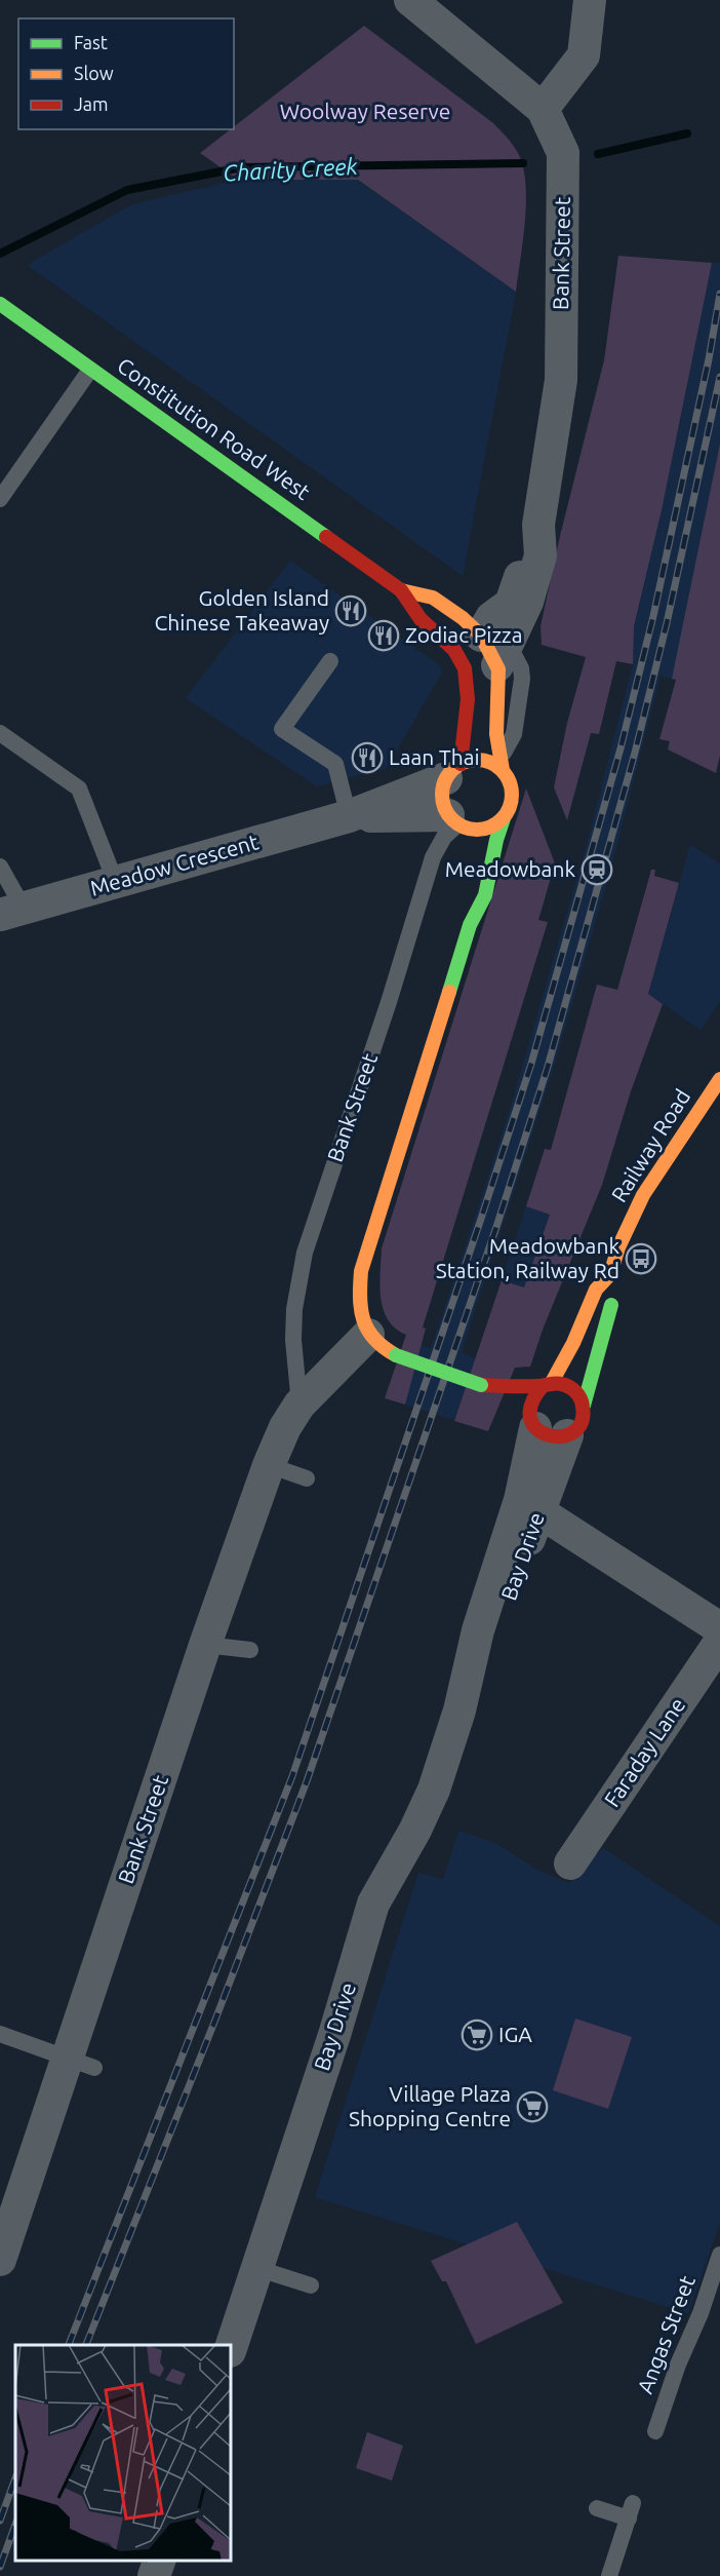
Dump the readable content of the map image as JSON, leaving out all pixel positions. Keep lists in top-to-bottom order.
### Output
{
  "streets": {
    "main road": ["Constitution Road West", "Railway Road"],
    "street": [
      "Bank Street",
      "Meadow Crescent",
      "Bay Drive",
      "Faraday Lane"
    ],
    "lane": ["Angas Street"]
  },
  "crossings": [
    ["Bank Street", "Constitution Road West"],
    ["Bank Street", "Meadow Crescent"],
    ["Railway Road", "Bay Drive"]
  ],
  "water": ["Charity Creek"],
  "parks": ["Woolway Reserve"],
  "places": {
    "restaurant": ["Golden Island Chinese Takeaway", "Zodiac Pizza", "Laan Thai"],
    "station": ["Meadowbank"],
    "bus stop": ["Meadowbank Station, Railway Rd"],
    "supermarket": ["IGA", "Village Plaza Shopping Centre"]
  },
  "legend": ["Fast", "Slow", "Jam"]
}
